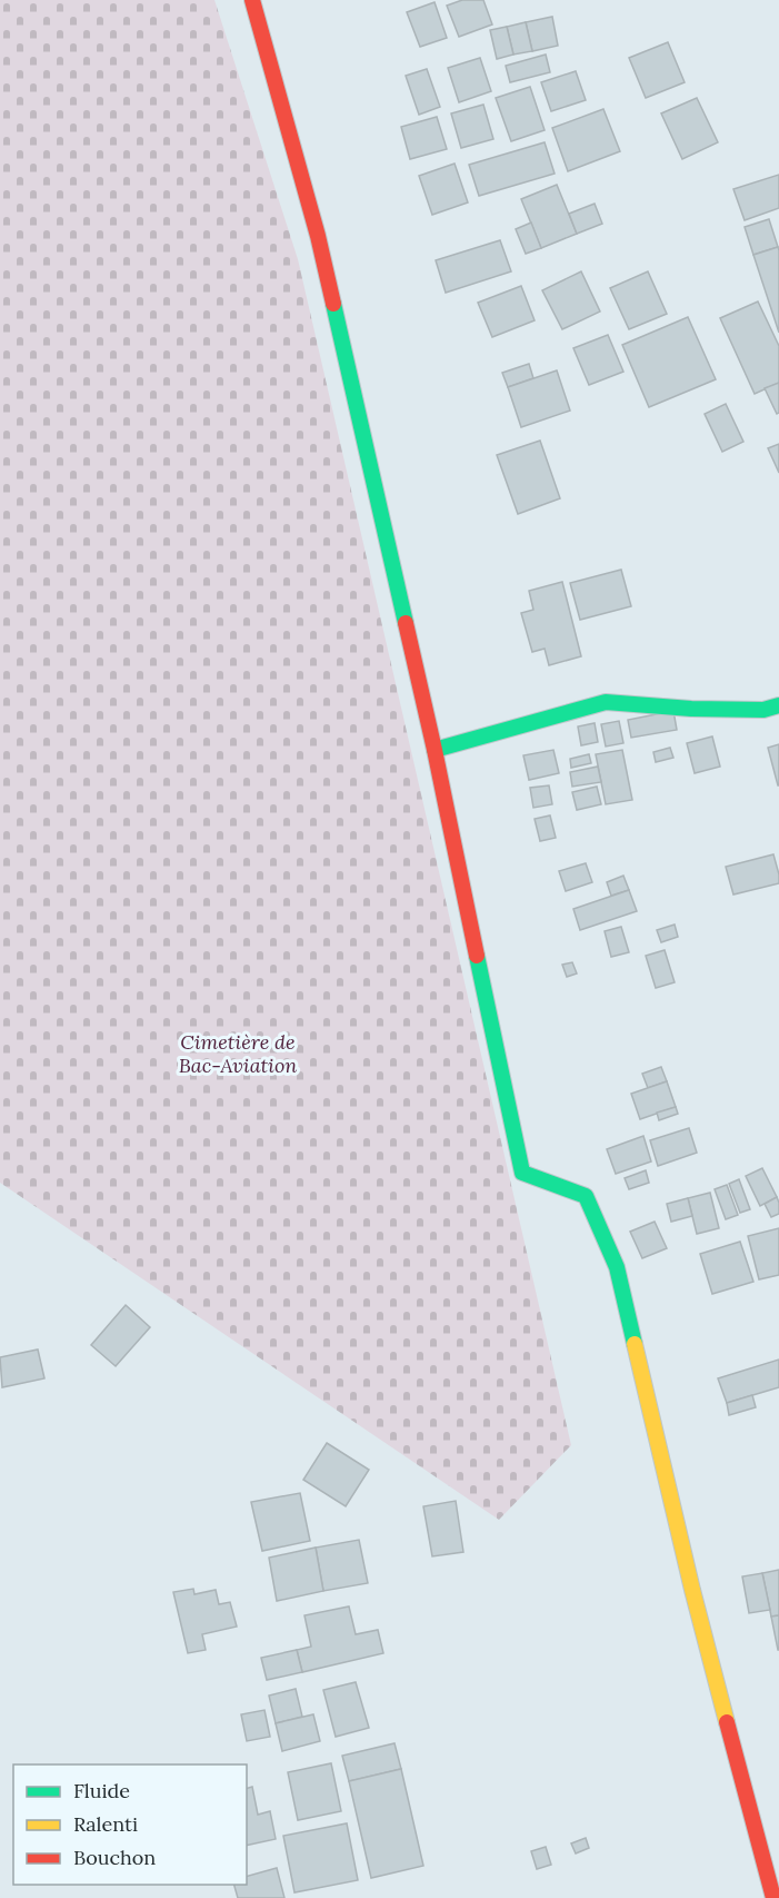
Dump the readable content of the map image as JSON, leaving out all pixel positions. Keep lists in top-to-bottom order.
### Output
{
  "parks": ["Cimetière de Bac-Aviation"],
  "legend": ["Fluide", "Ralenti", "Bouchon"]
}
